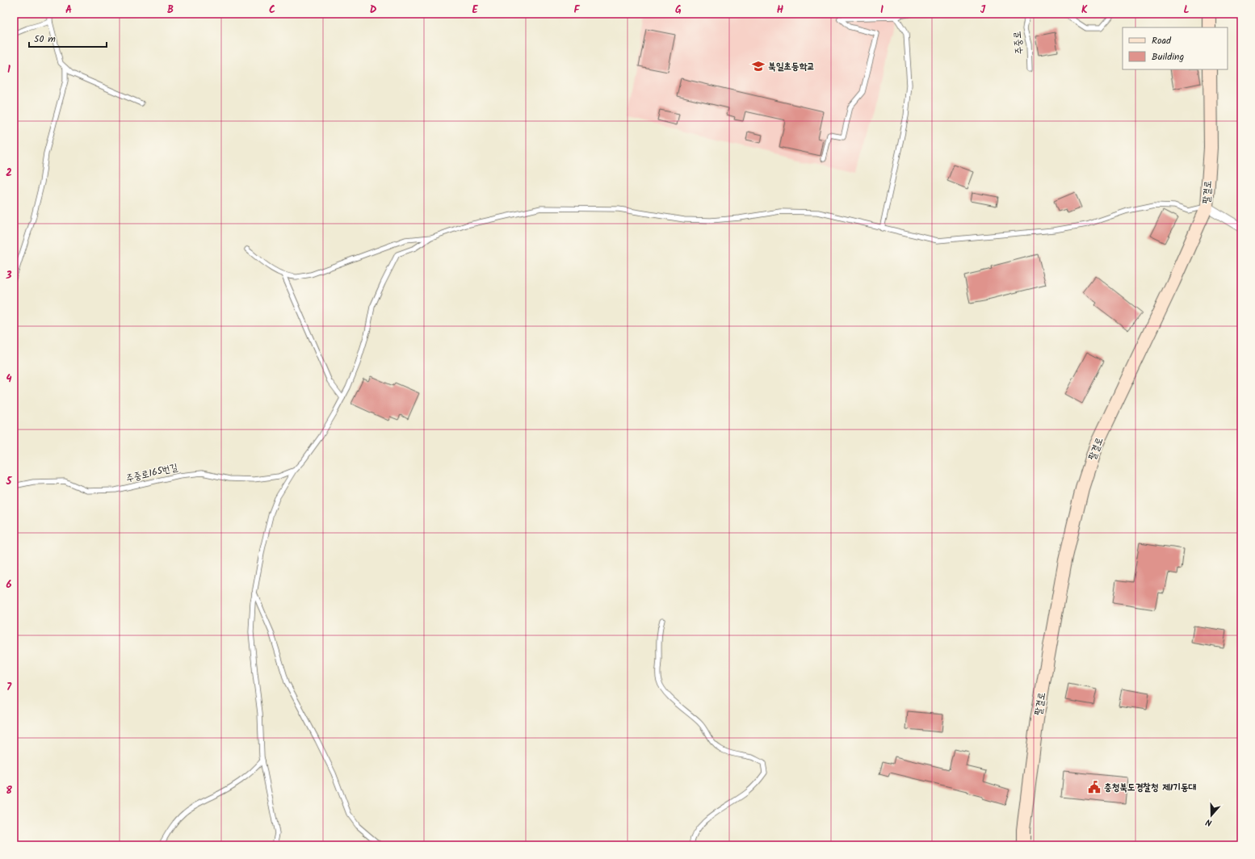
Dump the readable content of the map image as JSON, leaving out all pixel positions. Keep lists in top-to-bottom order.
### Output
{
  "streets": {
    "street": ["팔결로"],
    "lane": ["주중로", "주중로165번길"]
  },
  "places": {
    "school or university": ["북일초등학교"],
    "public building": ["충청북도경찰청 제1기동대"]
  },
  "legend": ["Road", "Building"],
  "scale_bar": "50 m",
  "north": "bottom",
  "grid": {
    "columns": [
      "A",
      "B",
      "C",
      "D",
      "E",
      "F",
      "G",
      "H",
      "I",
      "J",
      "K",
      "L"
    ],
    "rows": [
      "1",
      "2",
      "3",
      "4",
      "5",
      "6",
      "7",
      "8"
    ]
  }
}
